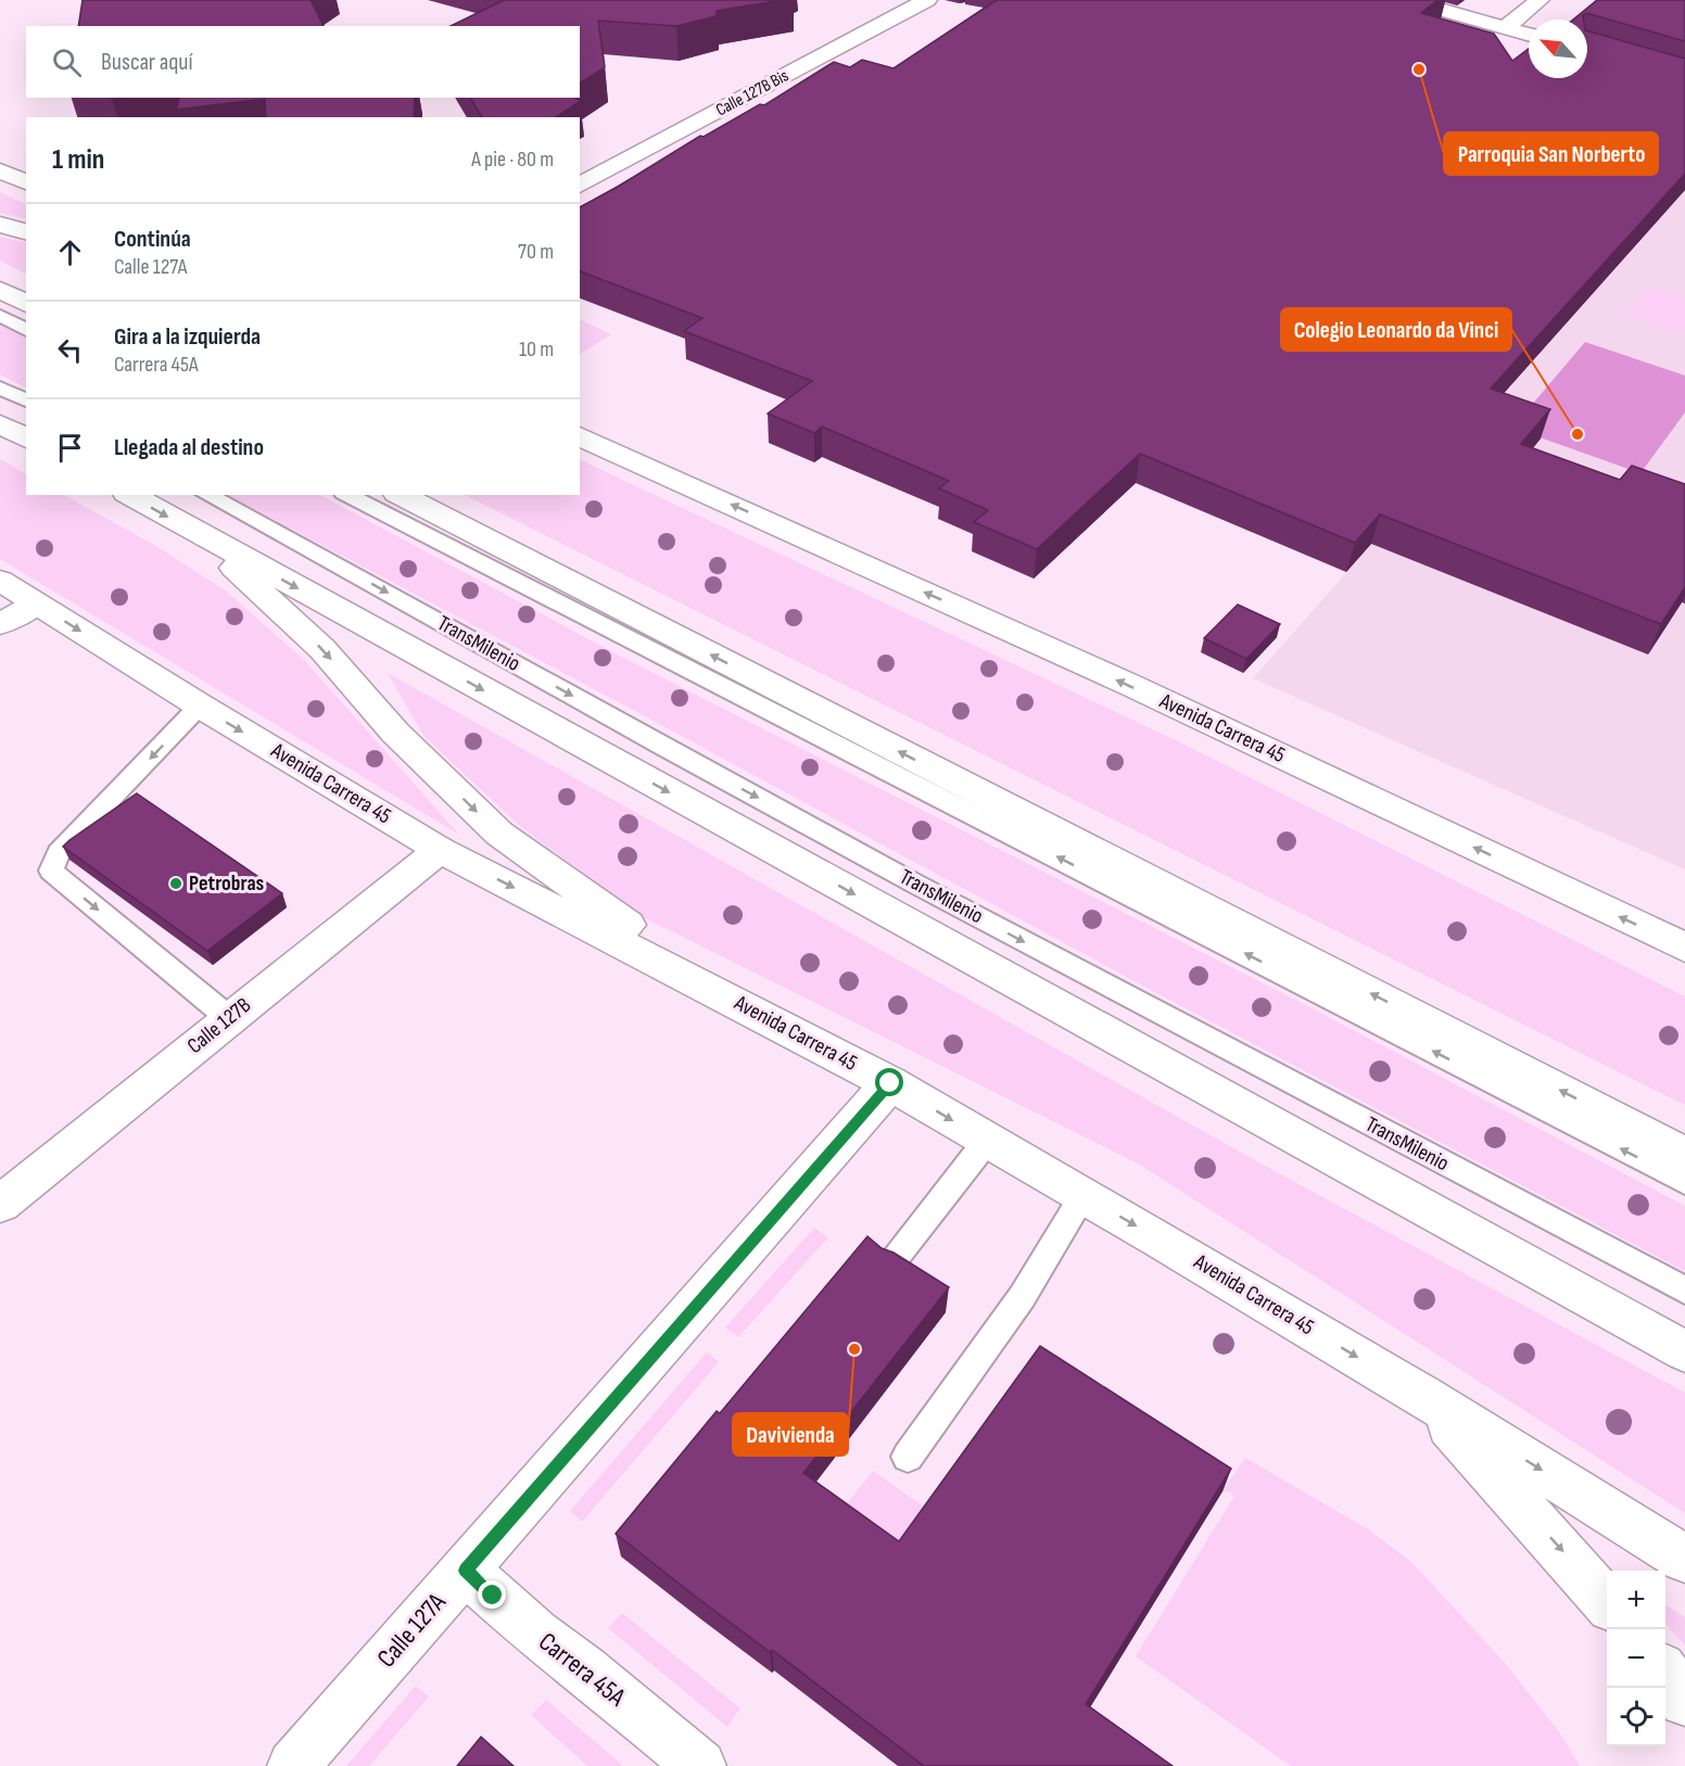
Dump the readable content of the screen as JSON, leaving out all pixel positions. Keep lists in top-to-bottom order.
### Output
{
  "streets": {
    "main road": [
      "Calle 127B Bis",
      "Avenida Carrera 45",
      "Calle 127B",
      "Calle 127A",
      "Carrera 45A"
    ],
    "lane": ["TransMilenio"]
  },
  "crossings": [
    ["Avenida Carrera 45", "Calle 127B"],
    ["Avenida Carrera 45", "Calle 127A"],
    ["Calle 127A", "Carrera 45A"]
  ],
  "places": [
    "Parroquia San Norberto",
    "Colegio Leonardo da Vinci",
    "Petrobras",
    "Davivienda"
  ],
  "north": "top left",
  "page": {
    "search": "Buscar aquí",
    "heading": ["1 min", "A pie · 80 m"],
    "list": [
      ["Continúa", "Calle 127A", "70 m"],
      ["Gira a la izquierda", "Carrera 45A", "10 m"],
      "Llegada al destino"
    ],
    "map_buttons": ["+", "−"]
  }
}
